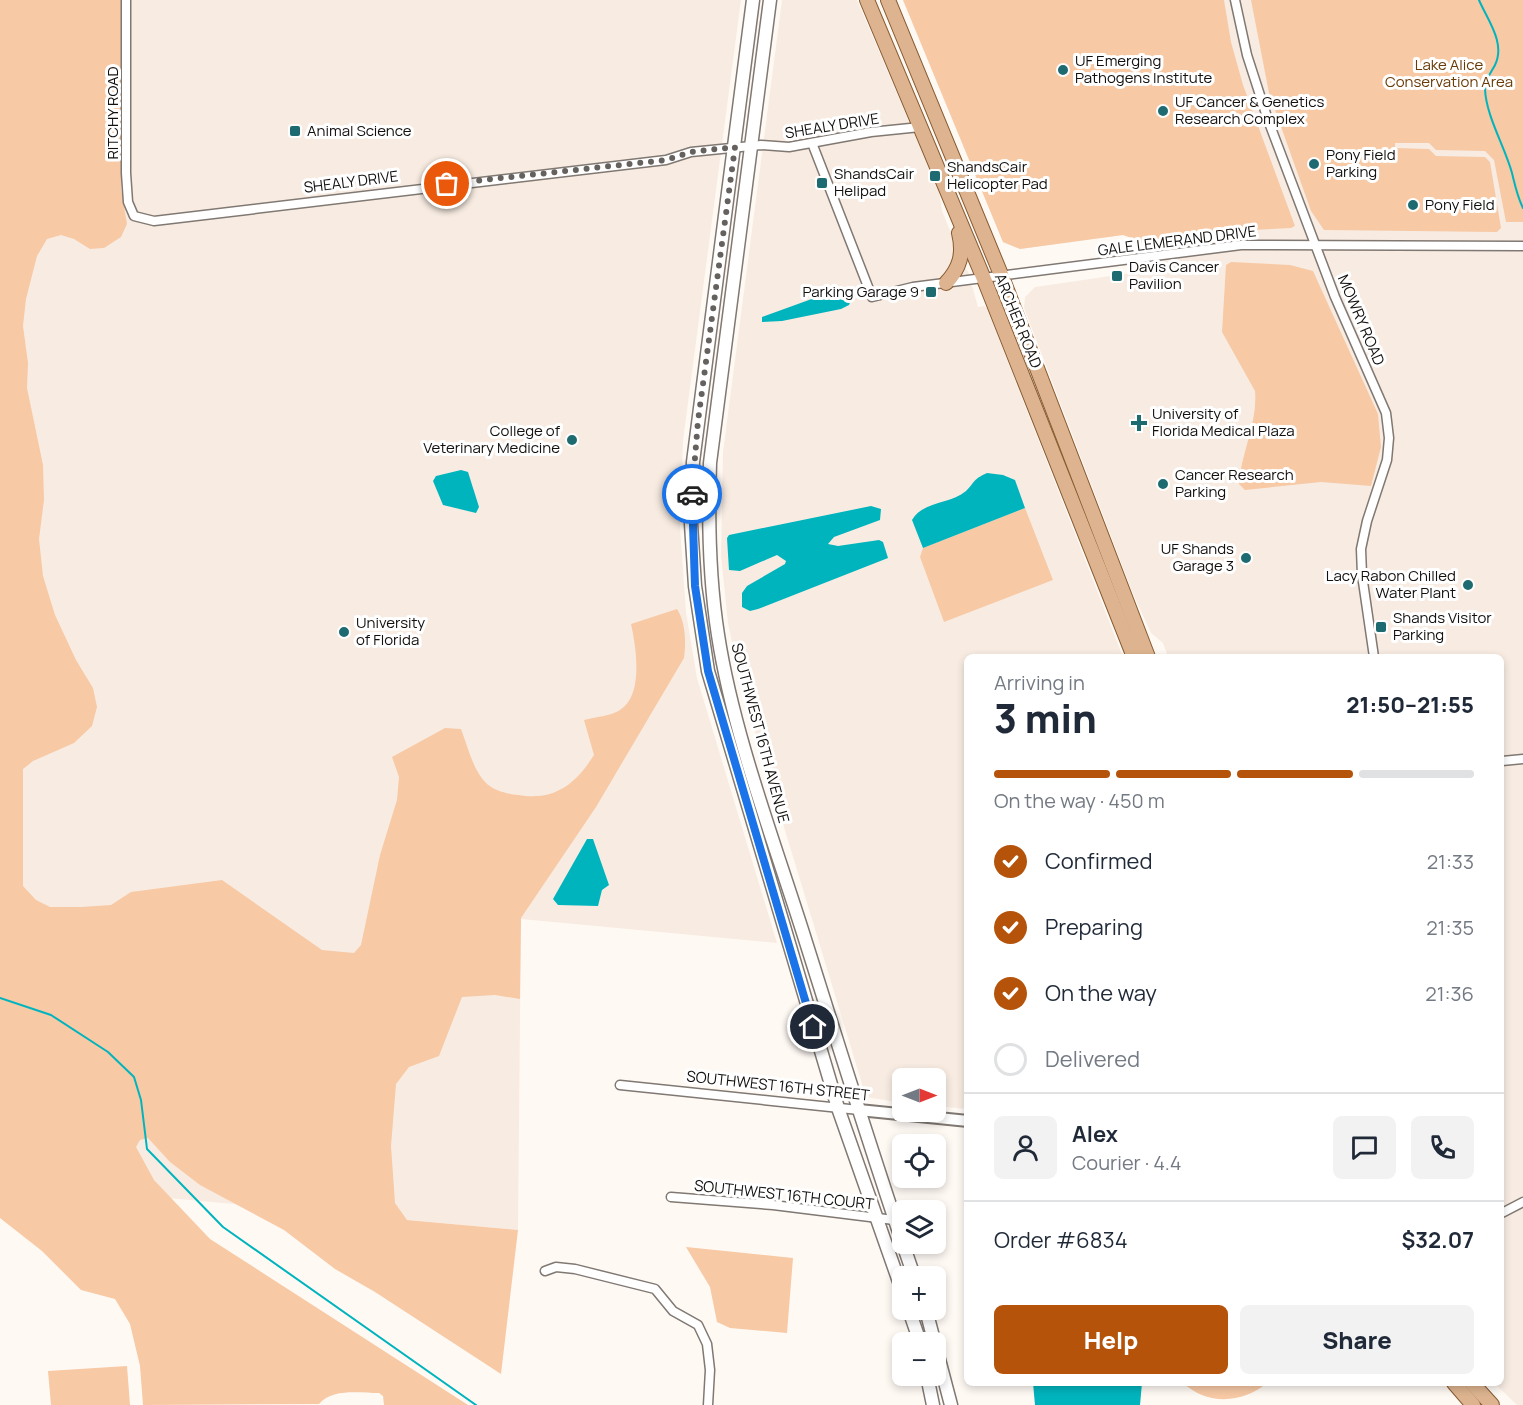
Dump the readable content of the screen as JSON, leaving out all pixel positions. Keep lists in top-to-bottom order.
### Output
{
  "streets": {
    "main road": ["ARCHER ROAD", "SOUTHWEST 16TH AVENUE"],
    "street": [
      "RITCHY ROAD",
      "SHEALY DRIVE",
      "GALE LEMERAND DRIVE",
      "MOWRY ROAD",
      "SOUTHWEST 16TH STREET",
      "SOUTHWEST 16TH COURT"
    ]
  },
  "crossings": [
    ["RITCHY ROAD", "SHEALY DRIVE"],
    ["SHEALY DRIVE", "GALE LEMERAND DRIVE"],
    ["SHEALY DRIVE", "ARCHER ROAD"],
    ["SHEALY DRIVE", "SOUTHWEST 16TH AVENUE"],
    ["GALE LEMERAND DRIVE", "MOWRY ROAD"],
    ["GALE LEMERAND DRIVE", "ARCHER ROAD"],
    ["SOUTHWEST 16TH AVENUE", "SOUTHWEST 16TH STREET"],
    ["SOUTHWEST 16TH AVENUE", "SOUTHWEST 16TH COURT"]
  ],
  "parks": ["Lake Alice Conservation Area"],
  "places": {
    "other": [
      "UF Emerging Pathogens Institute",
      "UF Cancer & Genetics Research Complex",
      "Pony Field Parking",
      "Pony Field",
      "College of Veterinary Medicine",
      "Cancer Research Parking",
      "UF Shands Garage 3",
      "Lacy Rabon Chilled Water Plant",
      "University of Florida"
    ],
    "transit": [
      "Animal Science",
      "ShandsCair Helicopter Pad",
      "ShandsCair Helipad",
      "Davis Cancer Pavilion",
      "Parking Garage 9",
      "Shands Visitor Parking"
    ],
    "health": ["University of Florida Medical Plaza"]
  },
  "north": "right",
  "page": {
    "heading": ["3 min", "Arriving in", "21:50–21:55"],
    "panel": [
      "Alex",
      "Courier · 4.4",
      "Order #6834",
      "$32.07"
    ],
    "bar": "On the way · 450 m",
    "list": [
      ["Confirmed", "21:33"],
      ["Preparing", "21:35"],
      ["On the way", "21:36"],
      "Delivered"
    ],
    "map_buttons": ["+", "−"],
    "buttons": ["Help", "Share"]
  }
}
